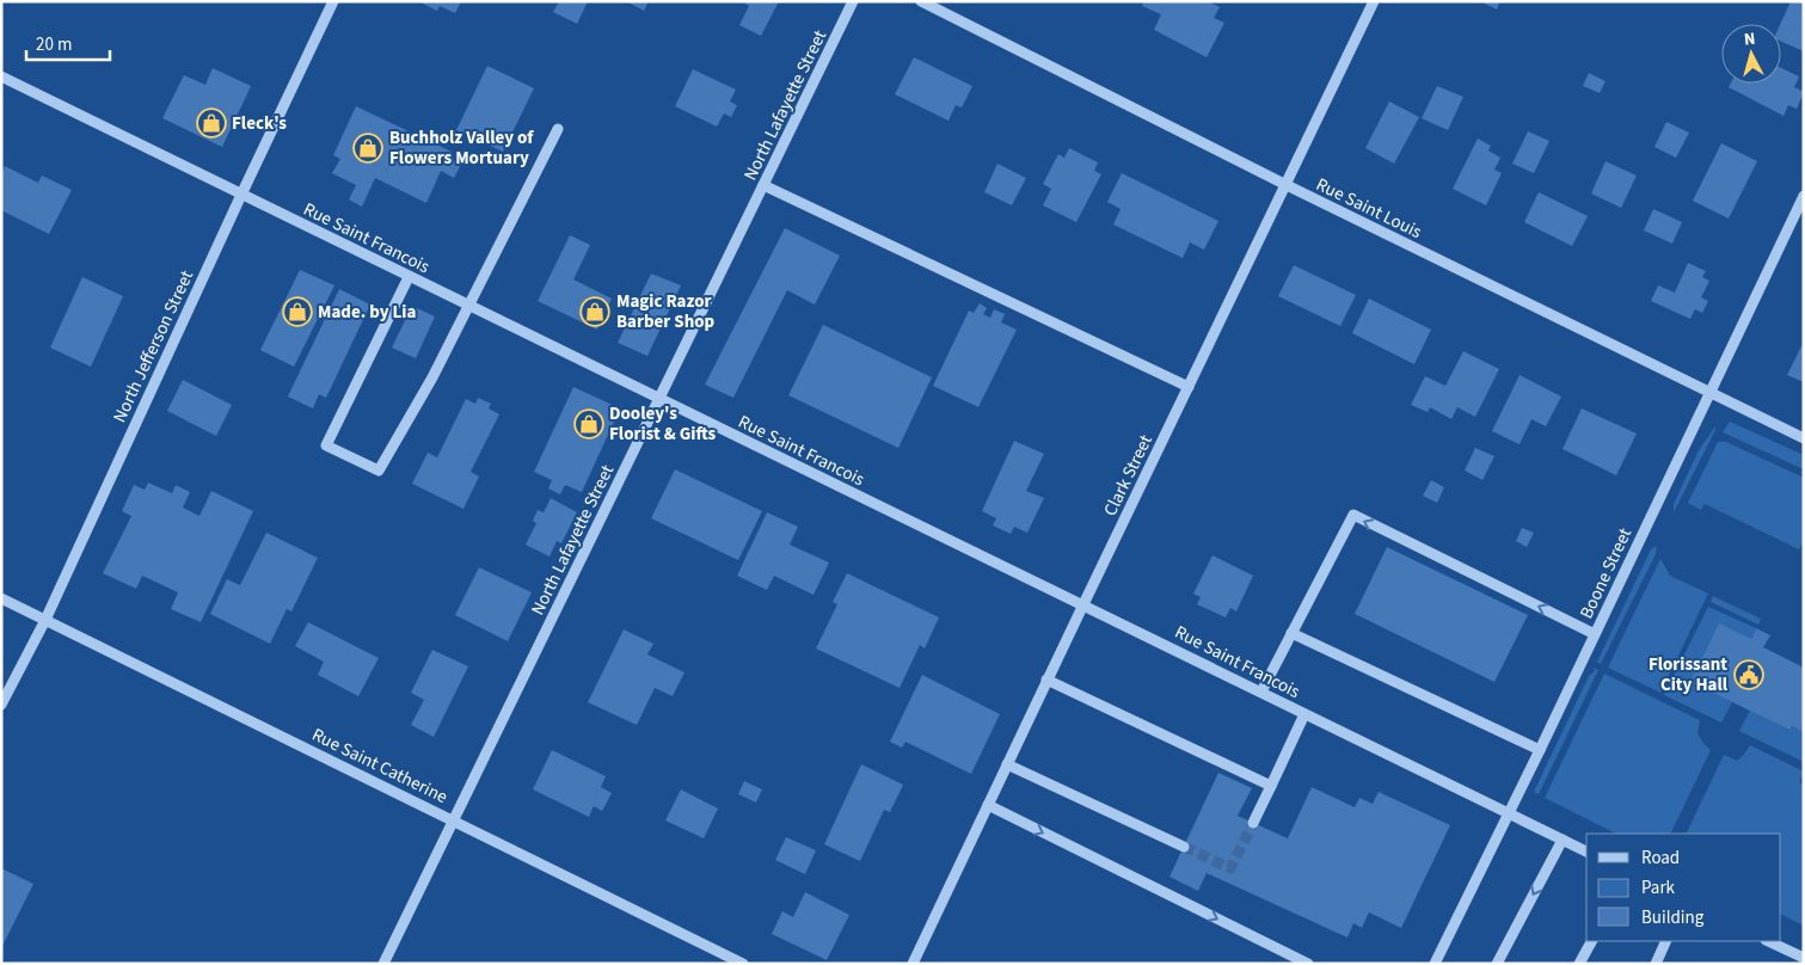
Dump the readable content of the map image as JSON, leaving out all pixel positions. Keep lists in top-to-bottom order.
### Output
{
  "streets": {
    "street": [
      "North Lafayette Street",
      "Rue Saint Louis",
      "Rue Saint Francois",
      "North Jefferson Street",
      "Clark Street",
      "Boone Street",
      "Rue Saint Catherine"
    ]
  },
  "crossings": [
    ["North Lafayette Street", "Rue Saint Francois"],
    ["North Lafayette Street", "Rue Saint Catherine"],
    ["Rue Saint Louis", "Clark Street"],
    ["Rue Saint Louis", "Boone Street"],
    ["Rue Saint Francois", "North Jefferson Street"],
    ["Rue Saint Francois", "Clark Street"],
    ["Rue Saint Francois", "Boone Street"],
    ["North Jefferson Street", "Rue Saint Catherine"]
  ],
  "places": {
    "shop": [
      "Fleck's",
      "Buchholz Valley of Flowers Mortuary",
      "Made. by Lia",
      "Magic Razor Barber Shop",
      "Dooley's Florist & Gifts"
    ],
    "public building": ["Florissant City Hall"]
  },
  "legend": ["Road", "Park", "Building"],
  "scale_bar": "20 m",
  "north": "top"
}
